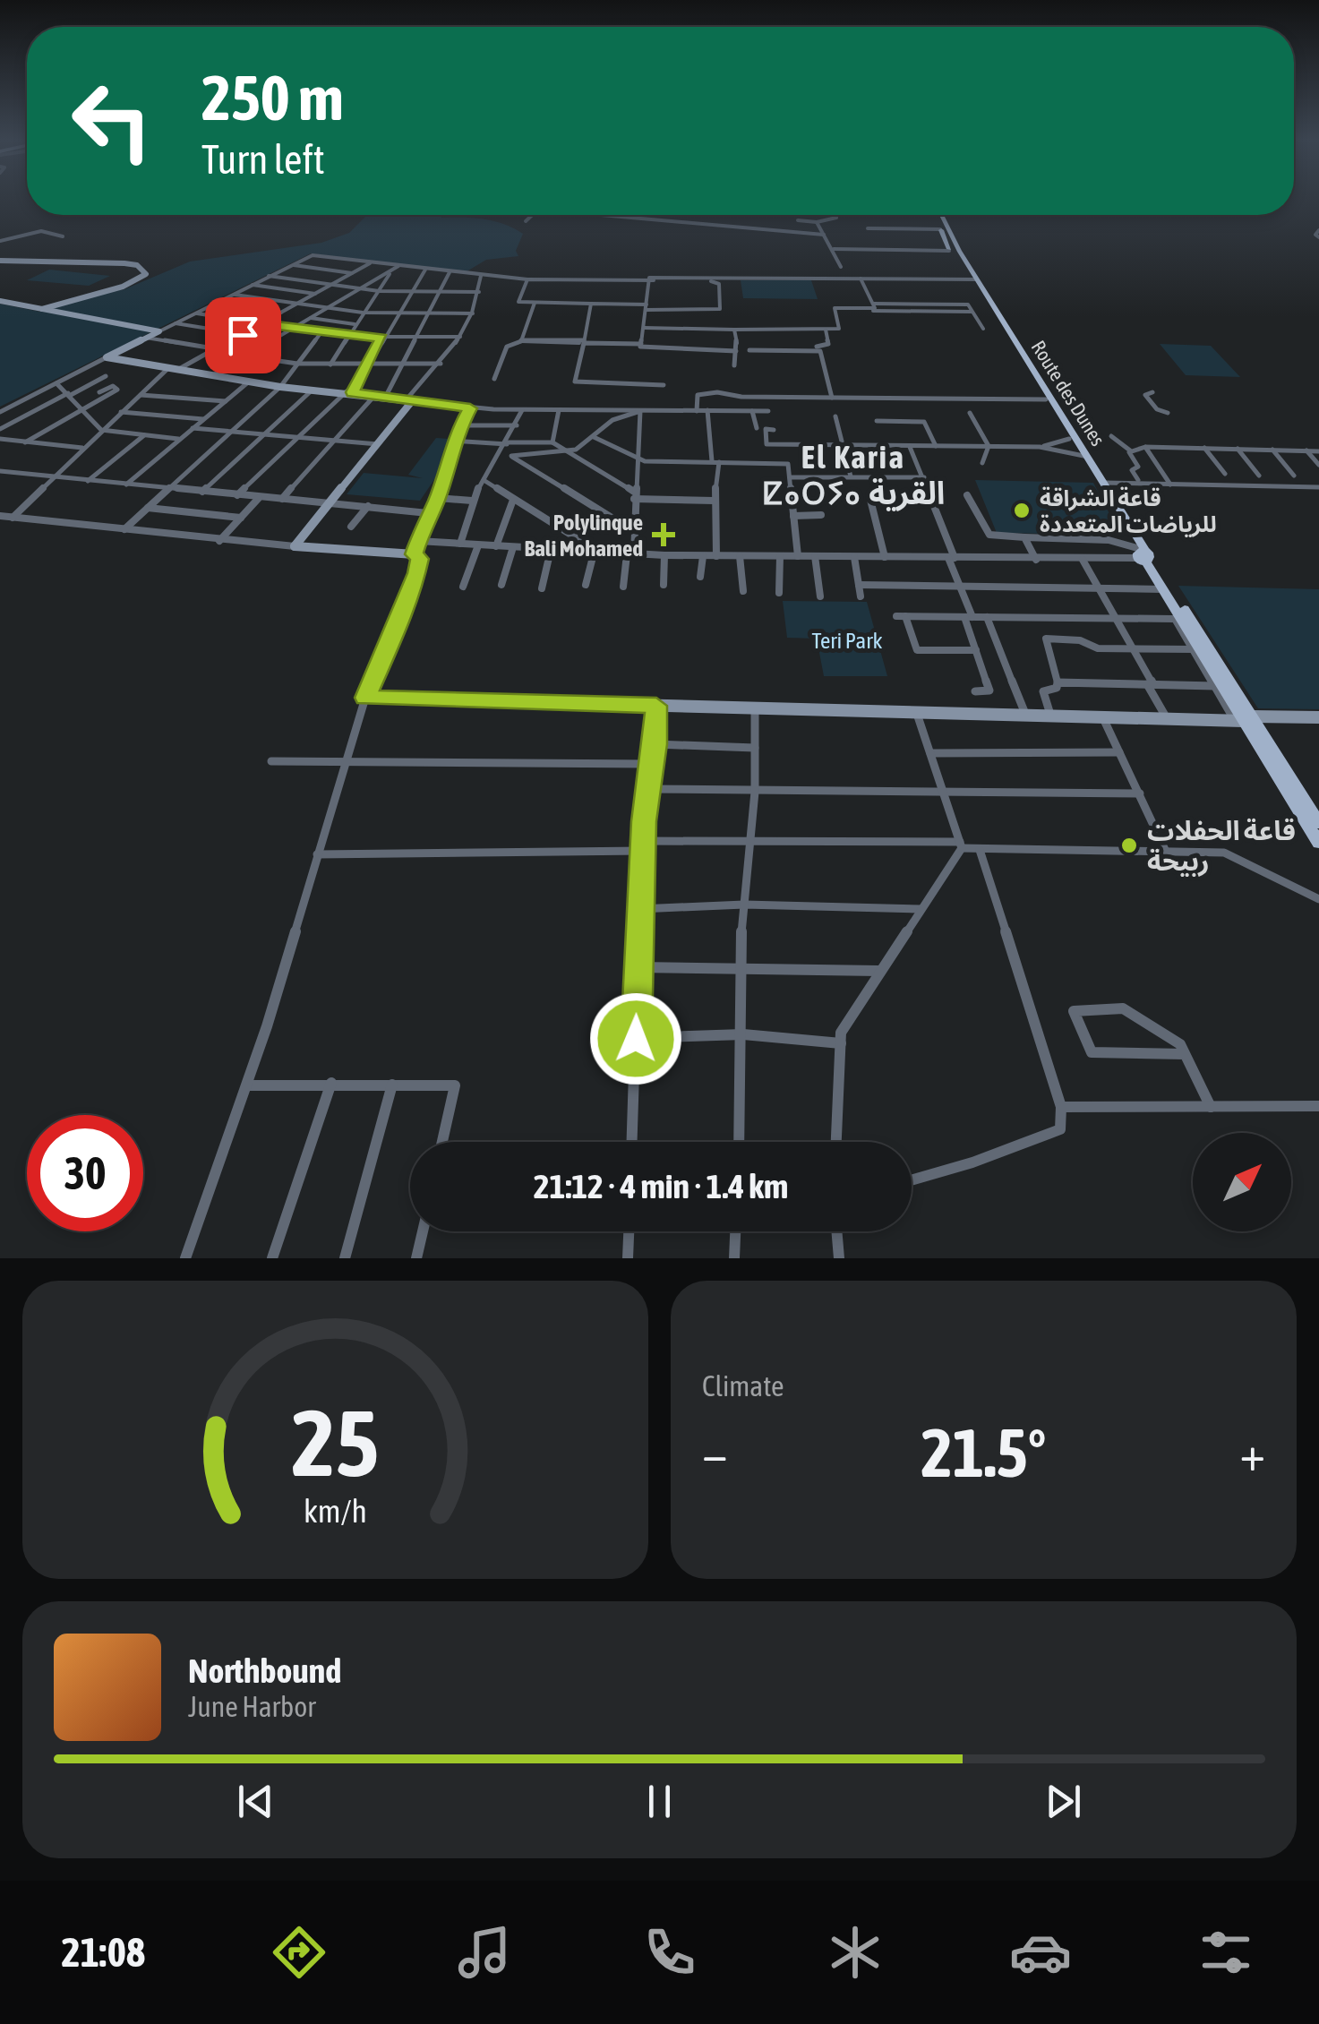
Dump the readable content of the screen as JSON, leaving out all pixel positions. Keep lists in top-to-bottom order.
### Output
{
  "streets": {
    "main road": ["Route des Dunes"]
  },
  "districts": ["El Karia ⵇⴰⵔⵢⴰ القرية"],
  "parks": ["Teri Park"],
  "places": {
    "other": ["قاعة الشراقة للرياضات المتعددة", "قاعة الحفلات ربيحة"],
    "health": ["Polylinque Bali Mohamed"]
  },
  "north": "top right",
  "page": {
    "turn": ["250 m", "Turn left"],
    "limit": "30",
    "trip": "21:12 · 4 min · 1.4 km",
    "tile": "Climate",
    "heat": ["−", "21.5°", "+"],
    "song": ["Northbound", "June Harbor"],
    "tabs": "21:08",
    "gauge": ["25", "km/h"]
  }
}
